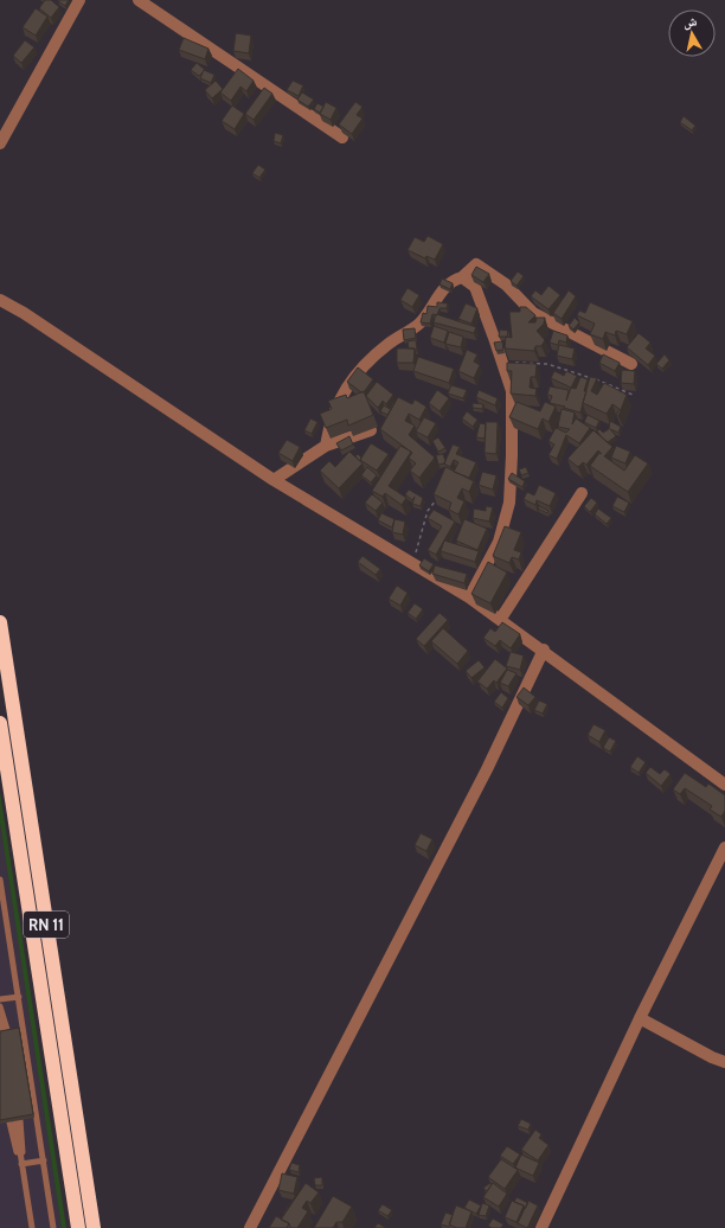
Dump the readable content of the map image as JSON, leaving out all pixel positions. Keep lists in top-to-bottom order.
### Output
{
  "streets": {
    "highway": ["RN 11"]
  },
  "north": "top"
}
